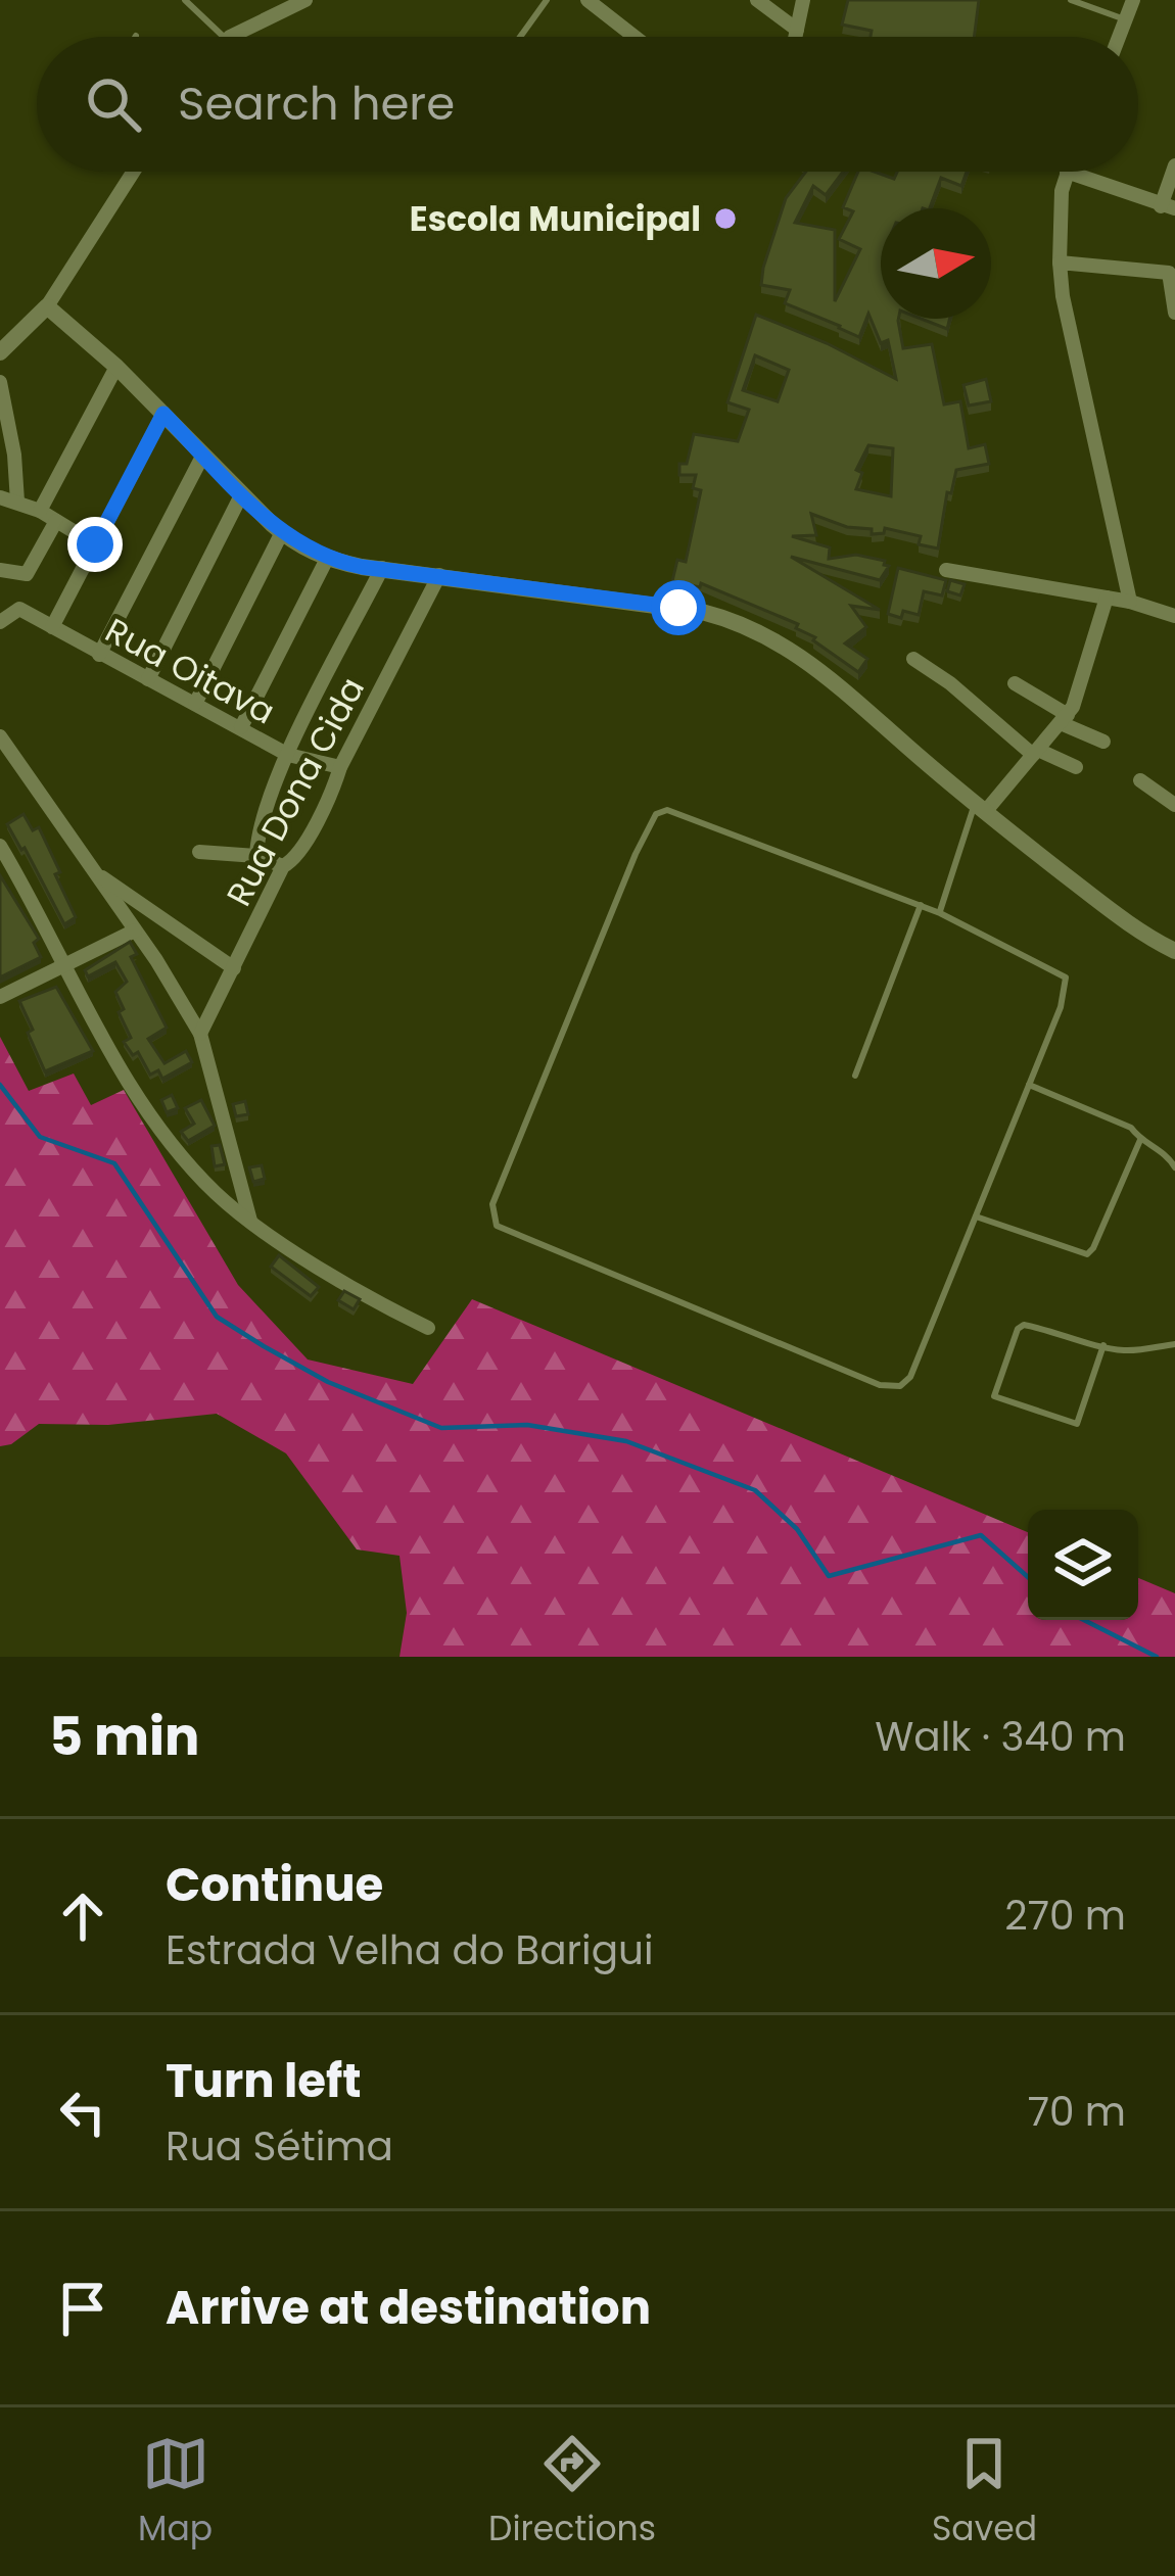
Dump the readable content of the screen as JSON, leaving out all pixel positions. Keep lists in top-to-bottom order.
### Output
{
  "streets": {
    "street": ["Rua Oitava", "Rua Dona Cida"]
  },
  "crossings": [
    ["Rua Oitava", "Rua Dona Cida"]
  ],
  "places": ["Escola Municipal"],
  "north": "right",
  "page": {
    "search": "Search here",
    "heading": ["5 min", "Walk · 340 m"],
    "list": [
      ["Continue", "Estrada Velha do Barigui", "270 m"],
      ["Turn left", "Rua Sétima", "70 m"],
      "Arrive at destination"
    ],
    "nav": ["Map", "Directions", "Saved"]
  }
}
